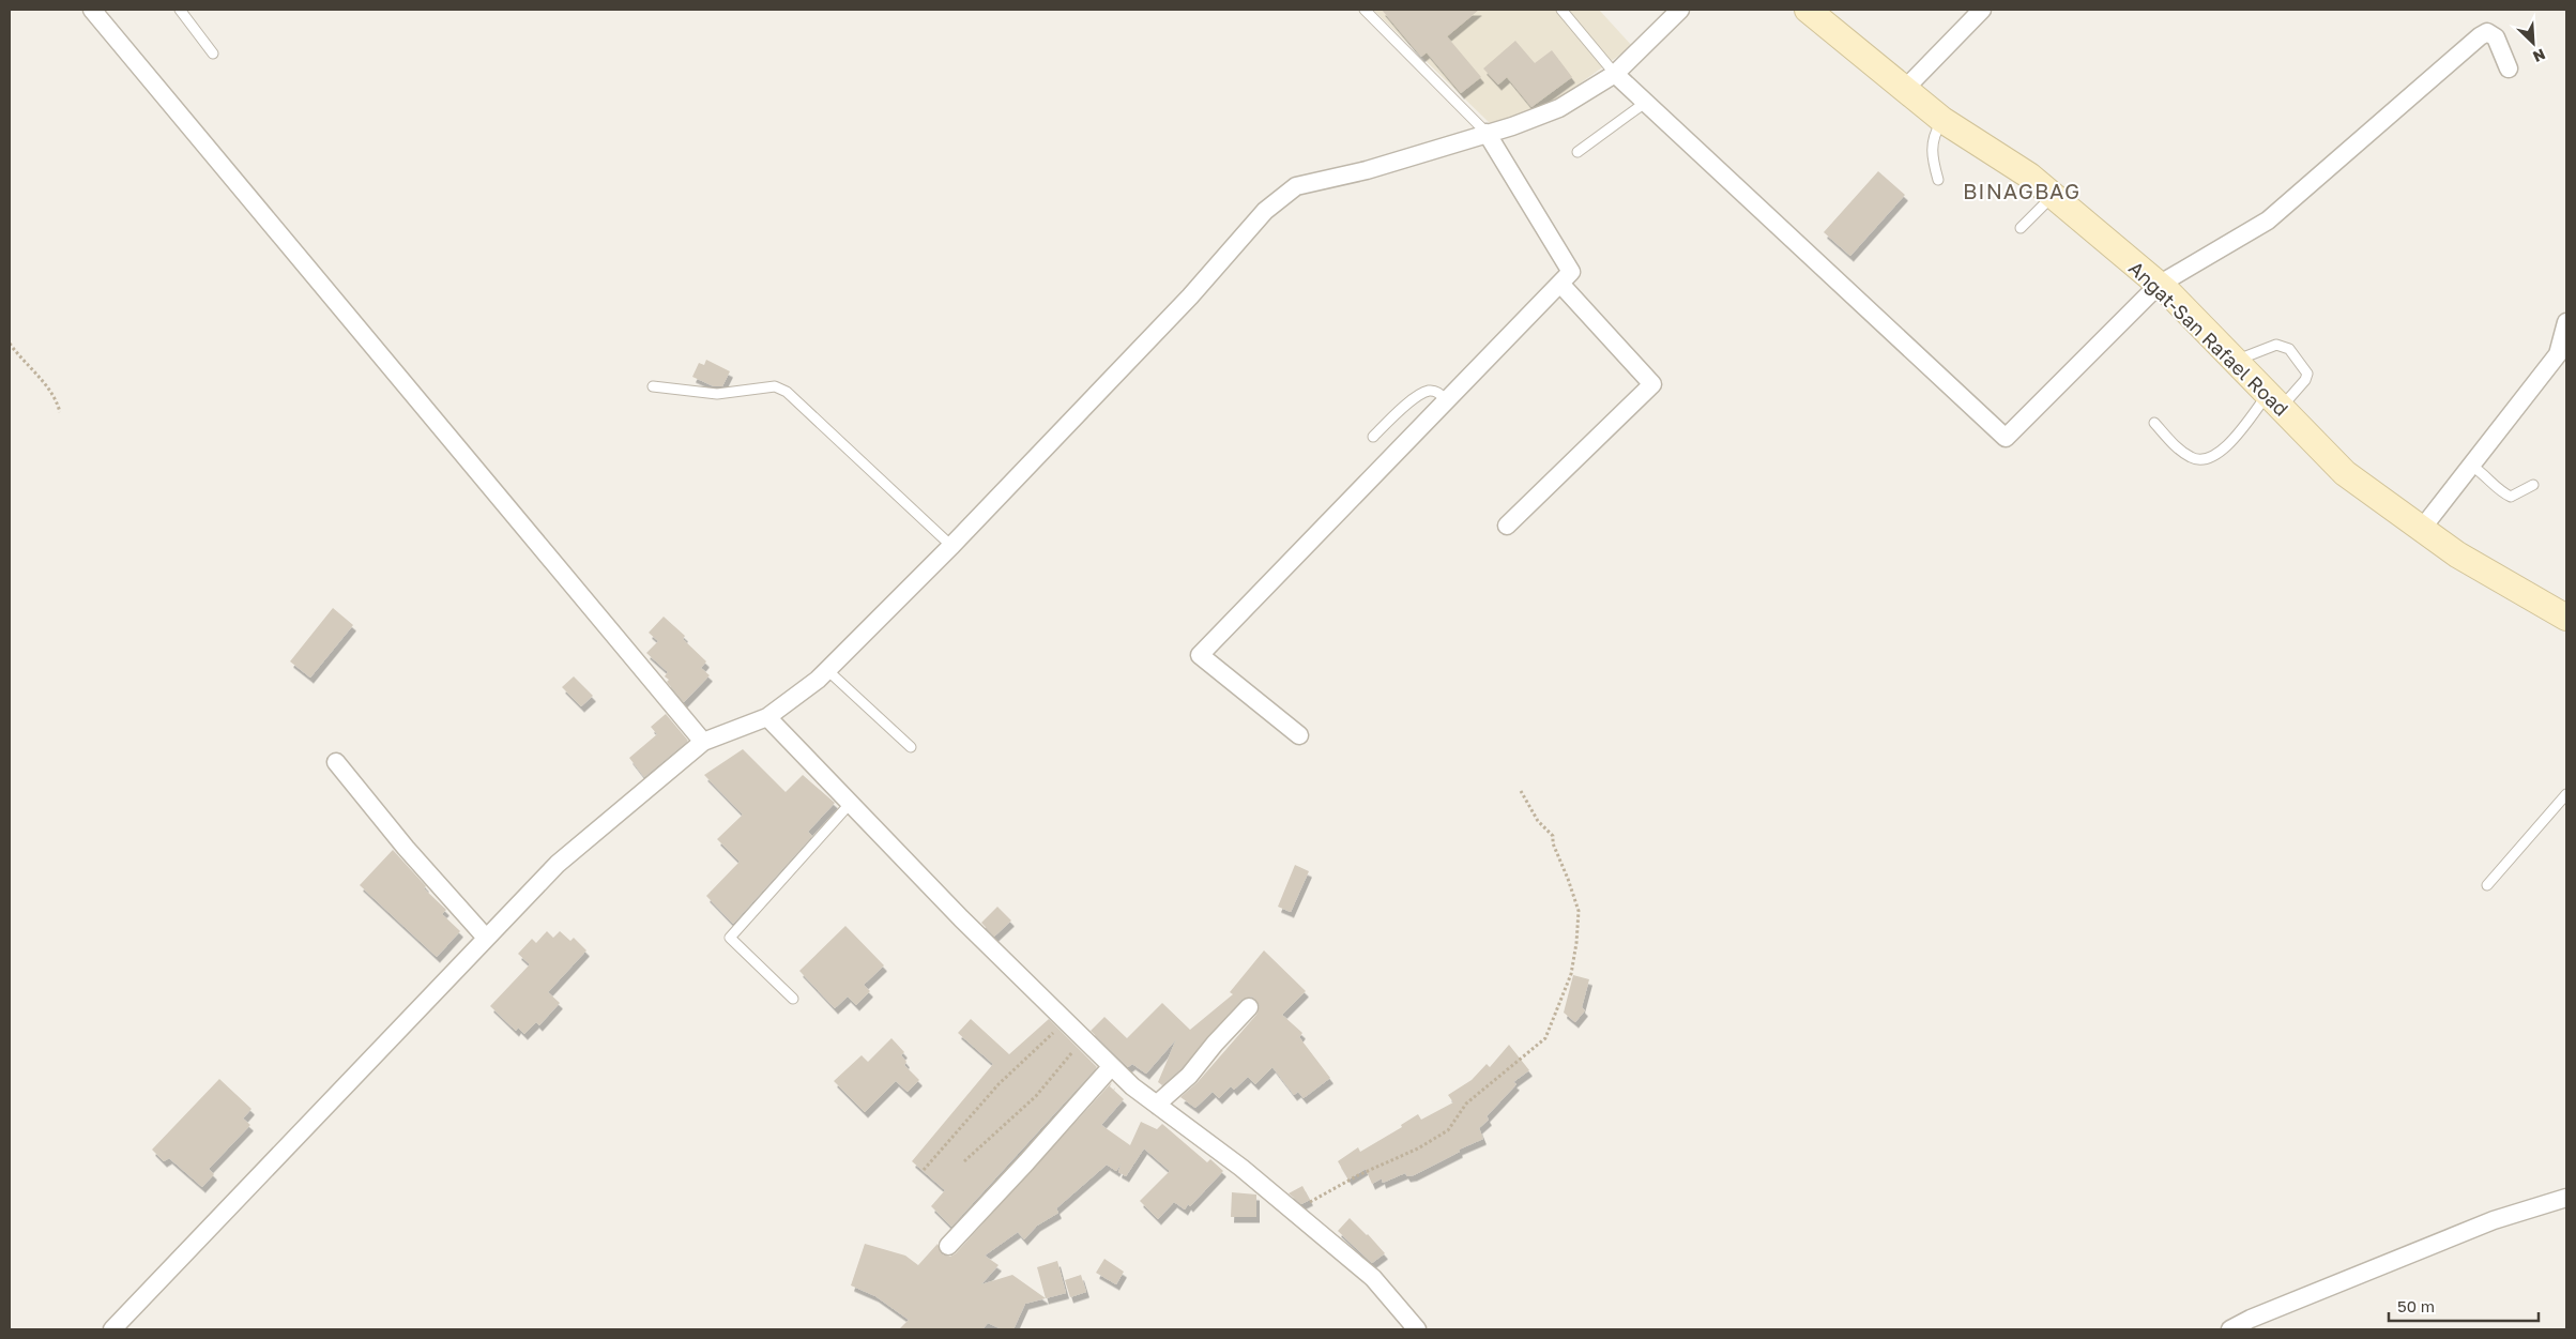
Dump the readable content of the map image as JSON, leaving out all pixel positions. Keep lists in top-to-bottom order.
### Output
{
  "streets": {
    "main road": ["Angat-San Rafael Road"]
  },
  "districts": ["BINAGBAG"],
  "scale_bar": "50 m",
  "north": "bottom right"
}
